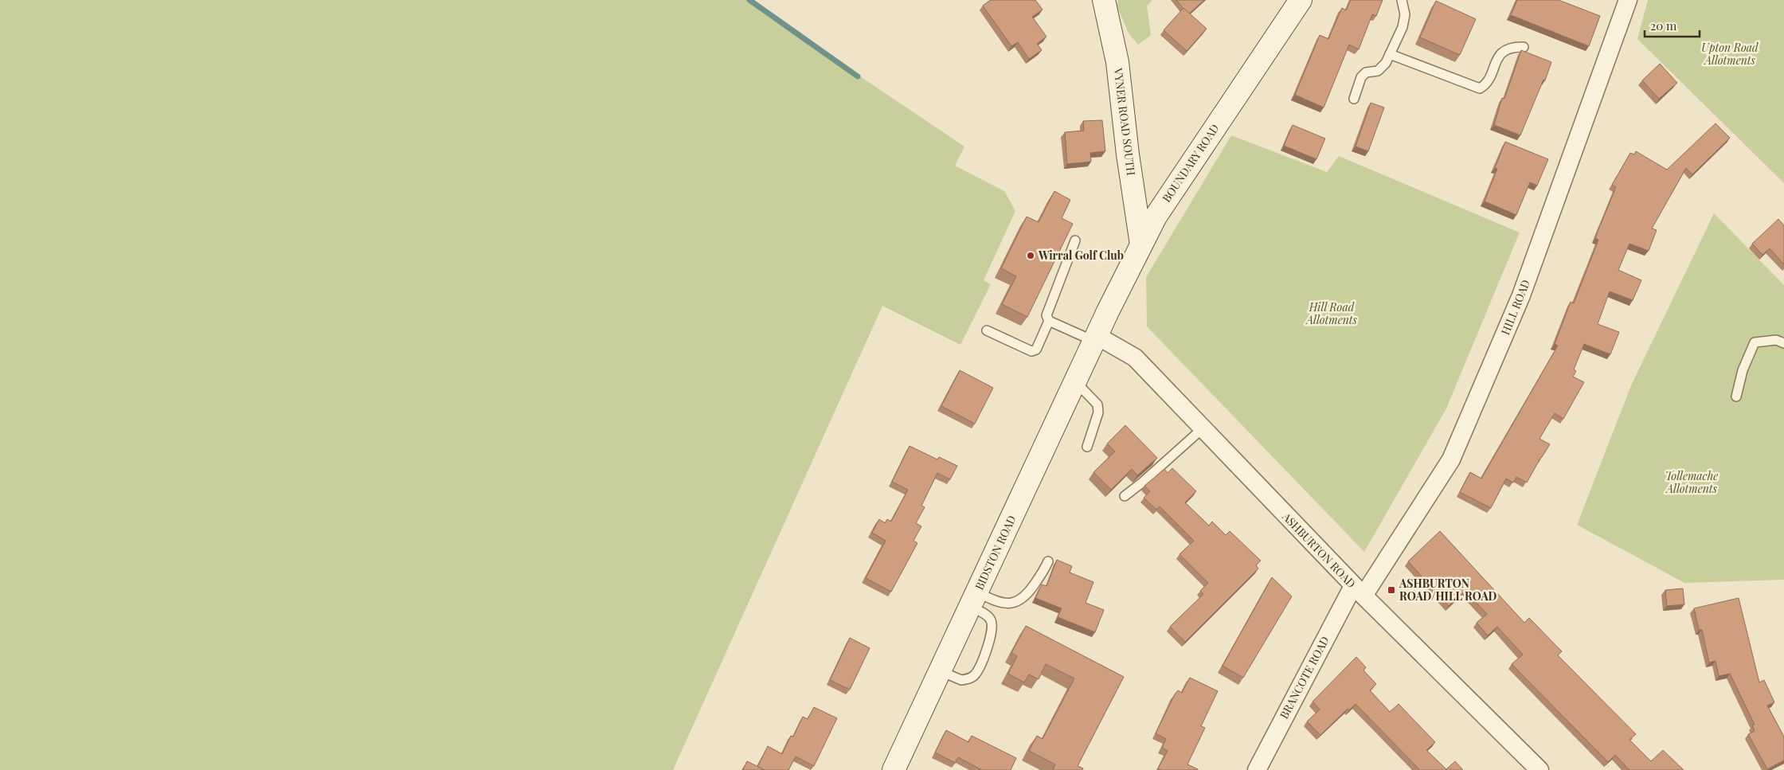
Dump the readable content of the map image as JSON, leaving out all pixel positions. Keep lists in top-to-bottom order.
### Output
{
  "streets": {
    "main road": ["VYNER ROAD SOUTH", "BOUNDARY ROAD", "BIDSTON ROAD"],
    "street": ["HILL ROAD", "ASHBURTON ROAD", "BRANCOTE ROAD"]
  },
  "crossings": [
    ["VYNER ROAD SOUTH", "BOUNDARY ROAD"],
    ["BOUNDARY ROAD", "ASHBURTON ROAD"],
    ["BOUNDARY ROAD", "BIDSTON ROAD"],
    ["HILL ROAD", "ASHBURTON ROAD"],
    ["HILL ROAD", "BRANCOTE ROAD"],
    ["ASHBURTON ROAD", "BIDSTON ROAD"],
    ["ASHBURTON ROAD", "BRANCOTE ROAD"]
  ],
  "parks": ["Upton Road Allotments", "Hill Road Allotments", "Tollemache Allotments"],
  "places": {
    "other": ["Wirral Golf Club"],
    "transit": ["ASHBURTON ROAD/HILL ROAD"]
  },
  "scale_bar": "20 m"
}
